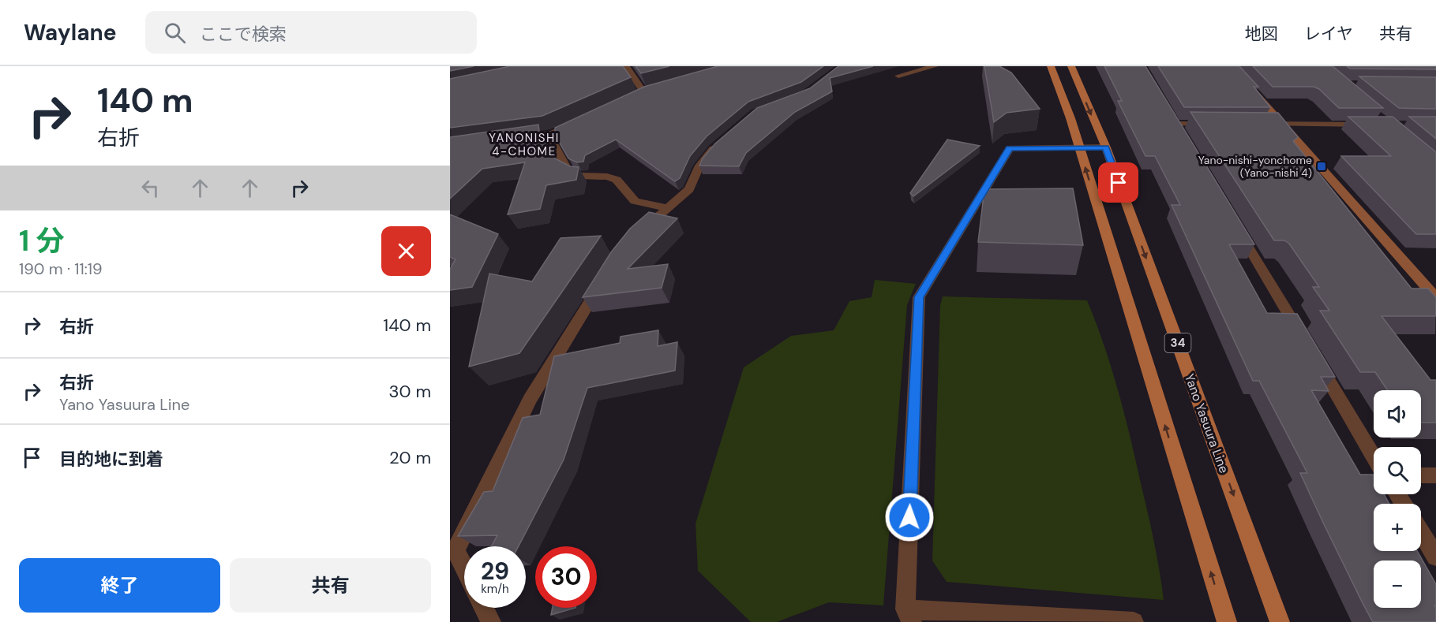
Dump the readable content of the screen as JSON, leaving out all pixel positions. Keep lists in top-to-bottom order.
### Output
{
  "streets": {
    "main road": ["34", "Yano Yasuura Line"]
  },
  "districts": ["YANONISHI 4-CHOME"],
  "places": {
    "transit": ["Yano-nishi-yonchome (Yano-nishi 4)"]
  },
  "page": {
    "header": "Waylane",
    "search": "ここで検索",
    "nav": ["地図", "レイヤ", "共有"],
    "turn": ["140 m", "右折"],
    "heading": ["1 分", "190 m · 11:19"],
    "list": [
      {
        "name": "右折",
        "value": "140 m"
      },
      {
        "name": "右折",
        "note": "Yano Yasuura Line",
        "value": "30 m"
      },
      {
        "name": "目的地に到着",
        "value": "20 m"
      }
    ],
    "map_buttons": ["+", "−"],
    "speed": "29 km/h",
    "limit": "30",
    "buttons": ["終了", "共有"]
  }
}
